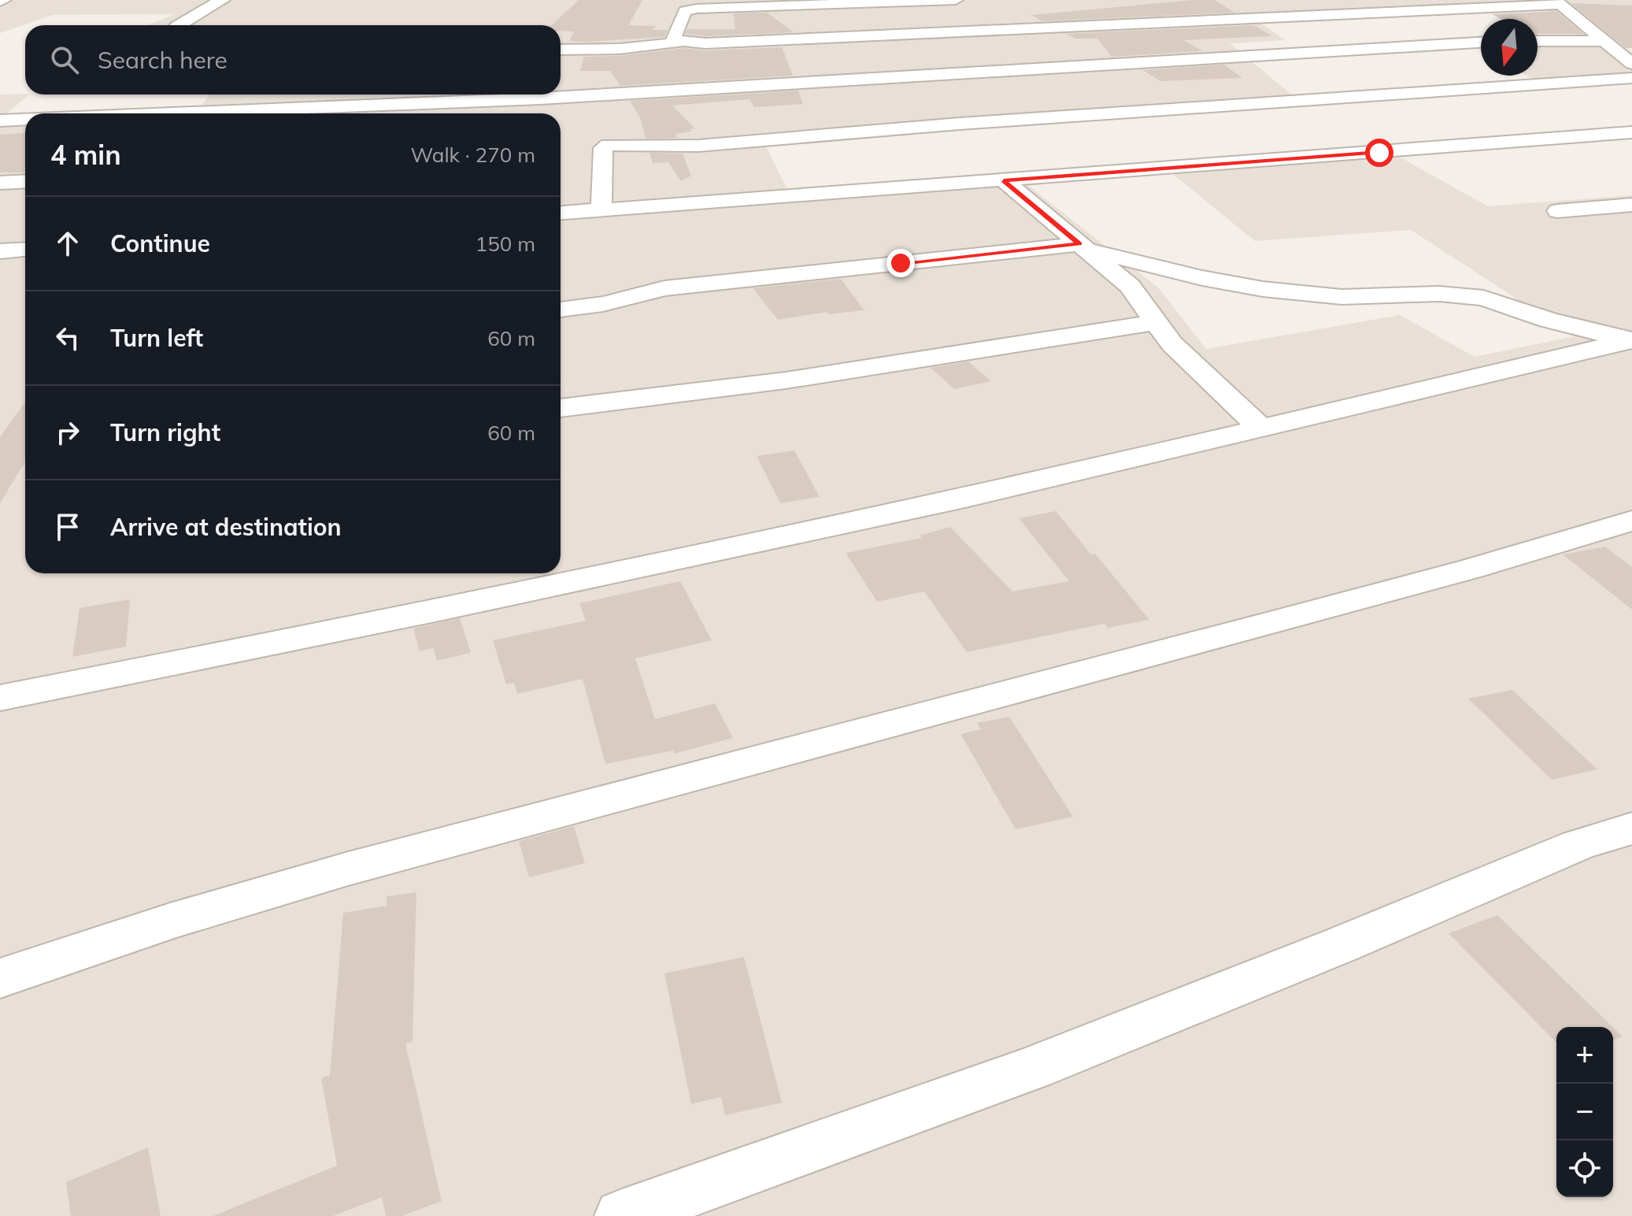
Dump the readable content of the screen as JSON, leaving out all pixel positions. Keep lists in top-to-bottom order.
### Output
{
  "north": "bottom",
  "page": {
    "search": "Search here",
    "heading": ["4 min", "Walk · 270 m"],
    "list": [
      ["Continue", "150 m"],
      ["Turn left", "60 m"],
      ["Turn right", "60 m"],
      "Arrive at destination"
    ],
    "map_buttons": ["+", "−"]
  }
}
